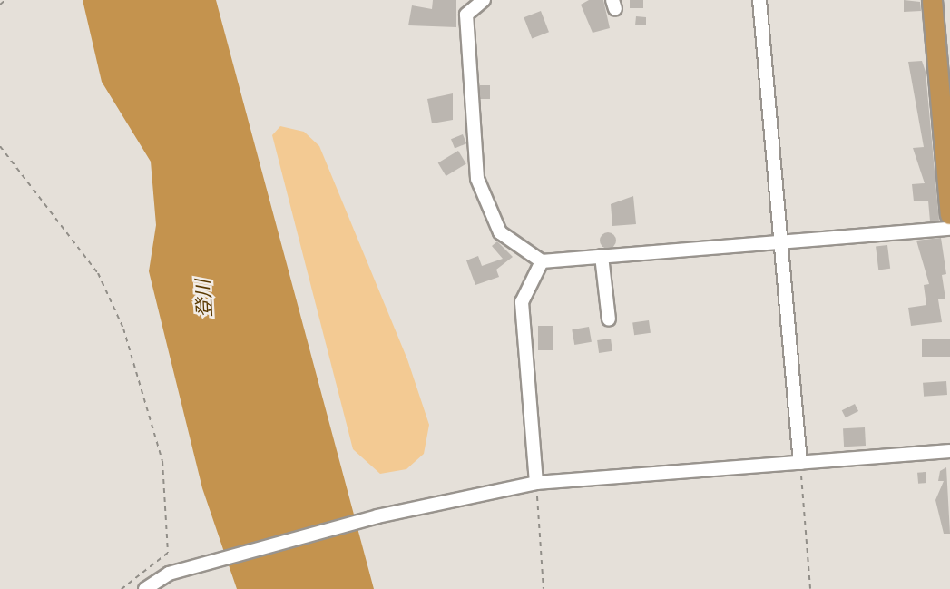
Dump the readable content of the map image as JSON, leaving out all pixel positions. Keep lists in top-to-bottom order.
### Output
{
  "water": ["登川"]
}
